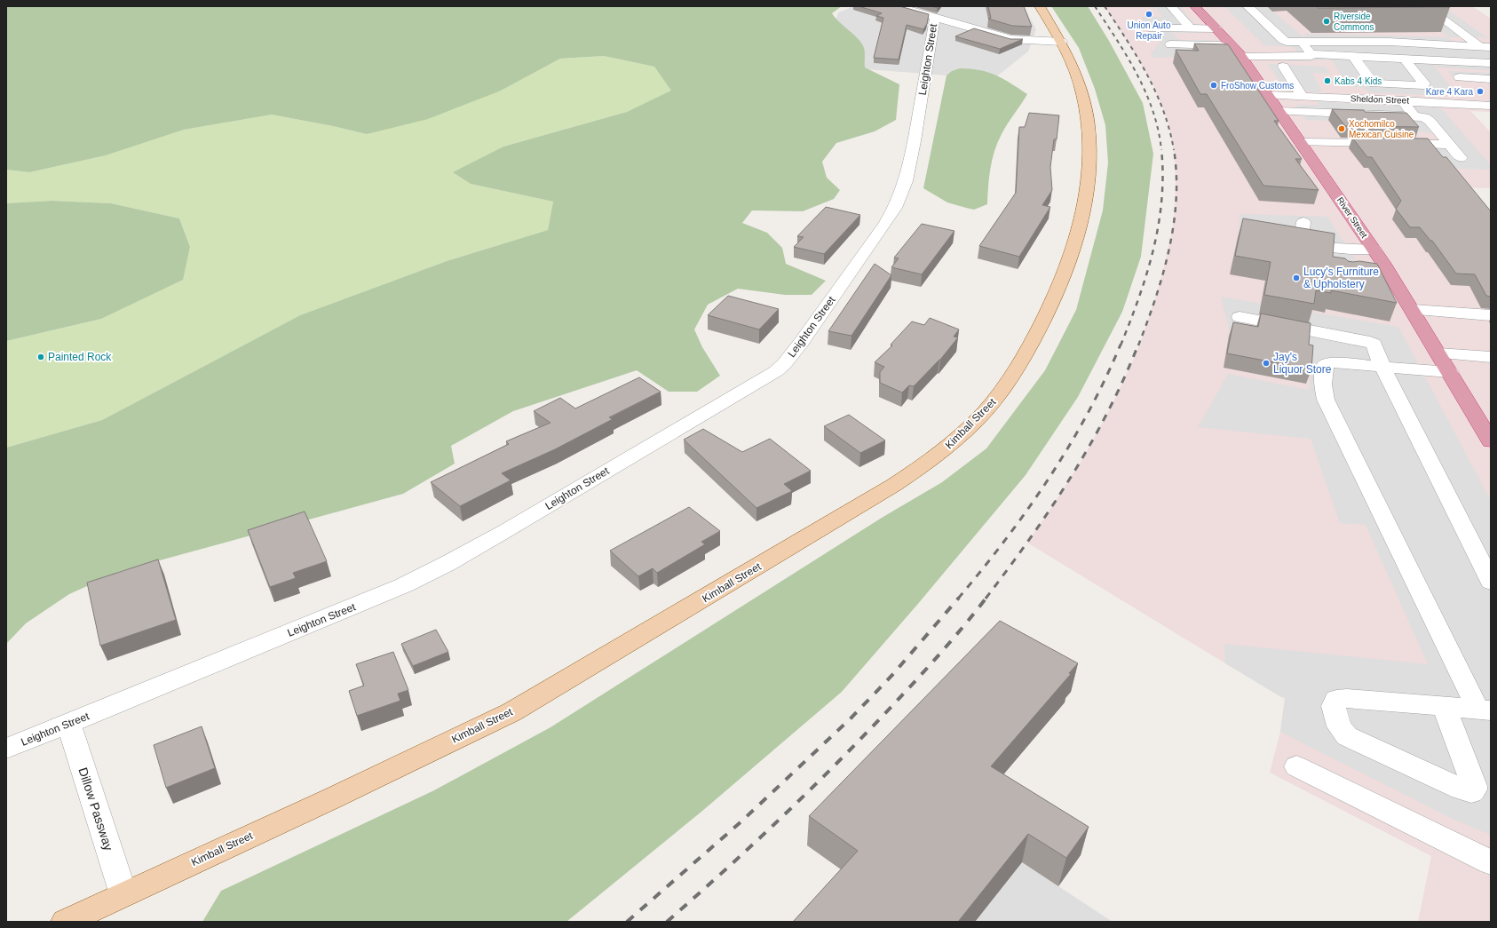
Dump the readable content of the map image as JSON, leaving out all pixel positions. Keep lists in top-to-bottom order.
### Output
{
  "streets": {
    "highway": ["River Street"],
    "main road": ["Kimball Street"],
    "street": ["Leighton Street", "Sheldon Street", "Dillow Passway"]
  },
  "crossings": [
    ["Leighton Street", "Dillow Passway"],
    ["Sheldon Street", "River Street"],
    ["Kimball Street", "Dillow Passway"]
  ],
  "places": [
    "Union Auto Repair",
    "Riverside Commons",
    "Kabs 4 Kids",
    "FroShow Customs",
    "Kare 4 Kara",
    "Xochomilco Mexican Cuisine",
    "Lucy's Furniture & Upholstery",
    "Painted Rock",
    "Jay's Liquor Store"
  ]
}
